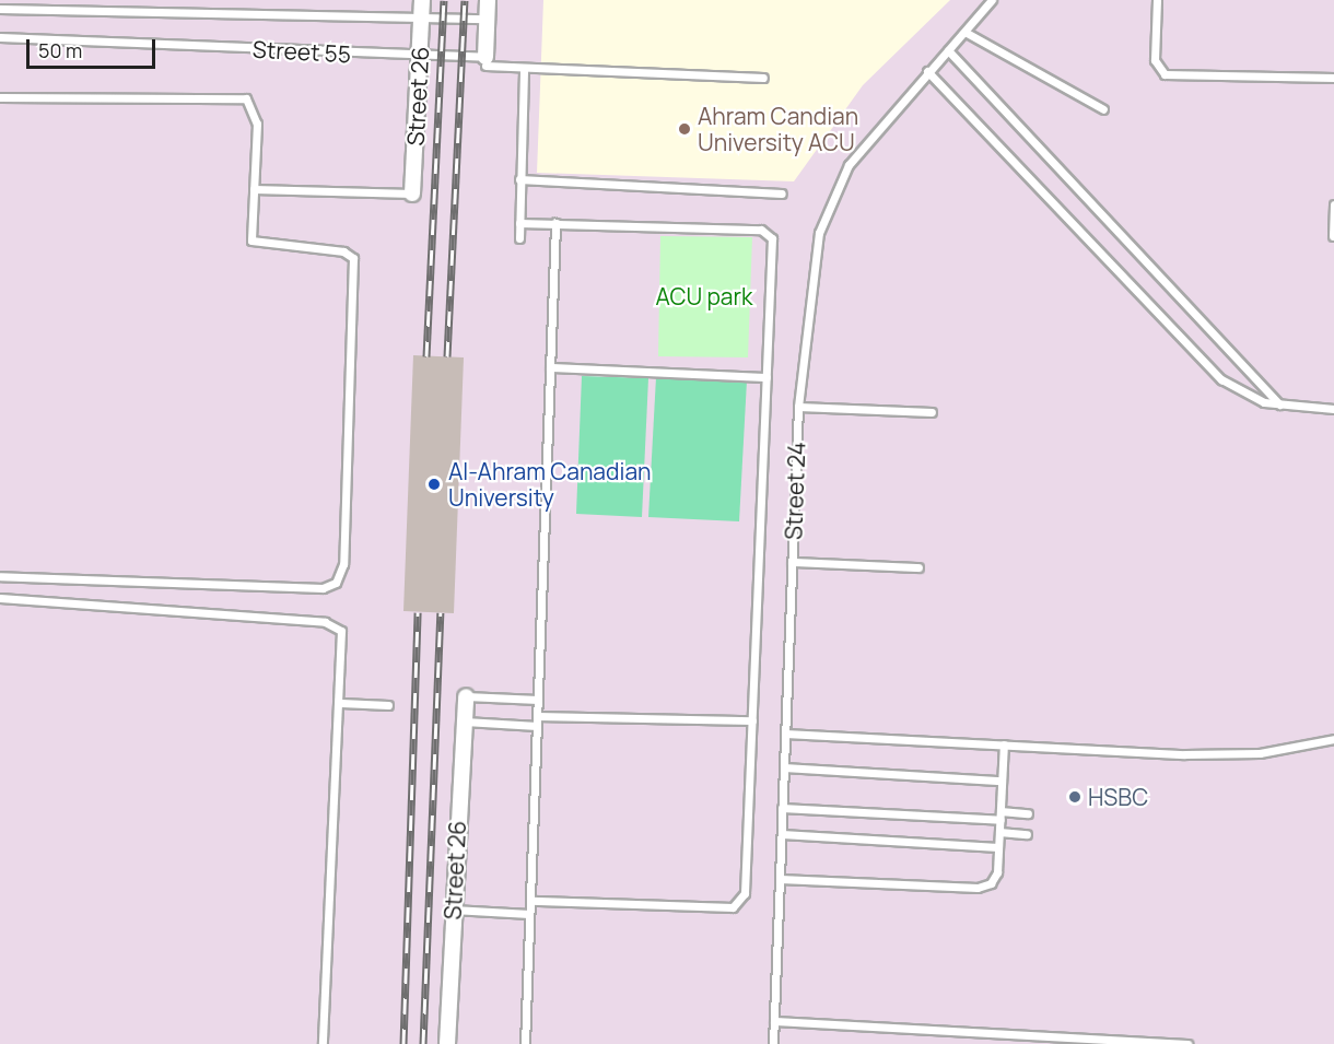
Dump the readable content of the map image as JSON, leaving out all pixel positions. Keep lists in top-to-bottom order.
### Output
{
  "streets": {
    "street": ["Street 26"],
    "lane": ["Street 55", "Street 24"]
  },
  "crossings": [
    ["Street 55", "Street 26"]
  ],
  "parks": ["ACU park"],
  "places": ["Ahram Candian University ACU", "Al-Ahram Canadian University", "HSBC"],
  "scale_bar": "50 m"
}
